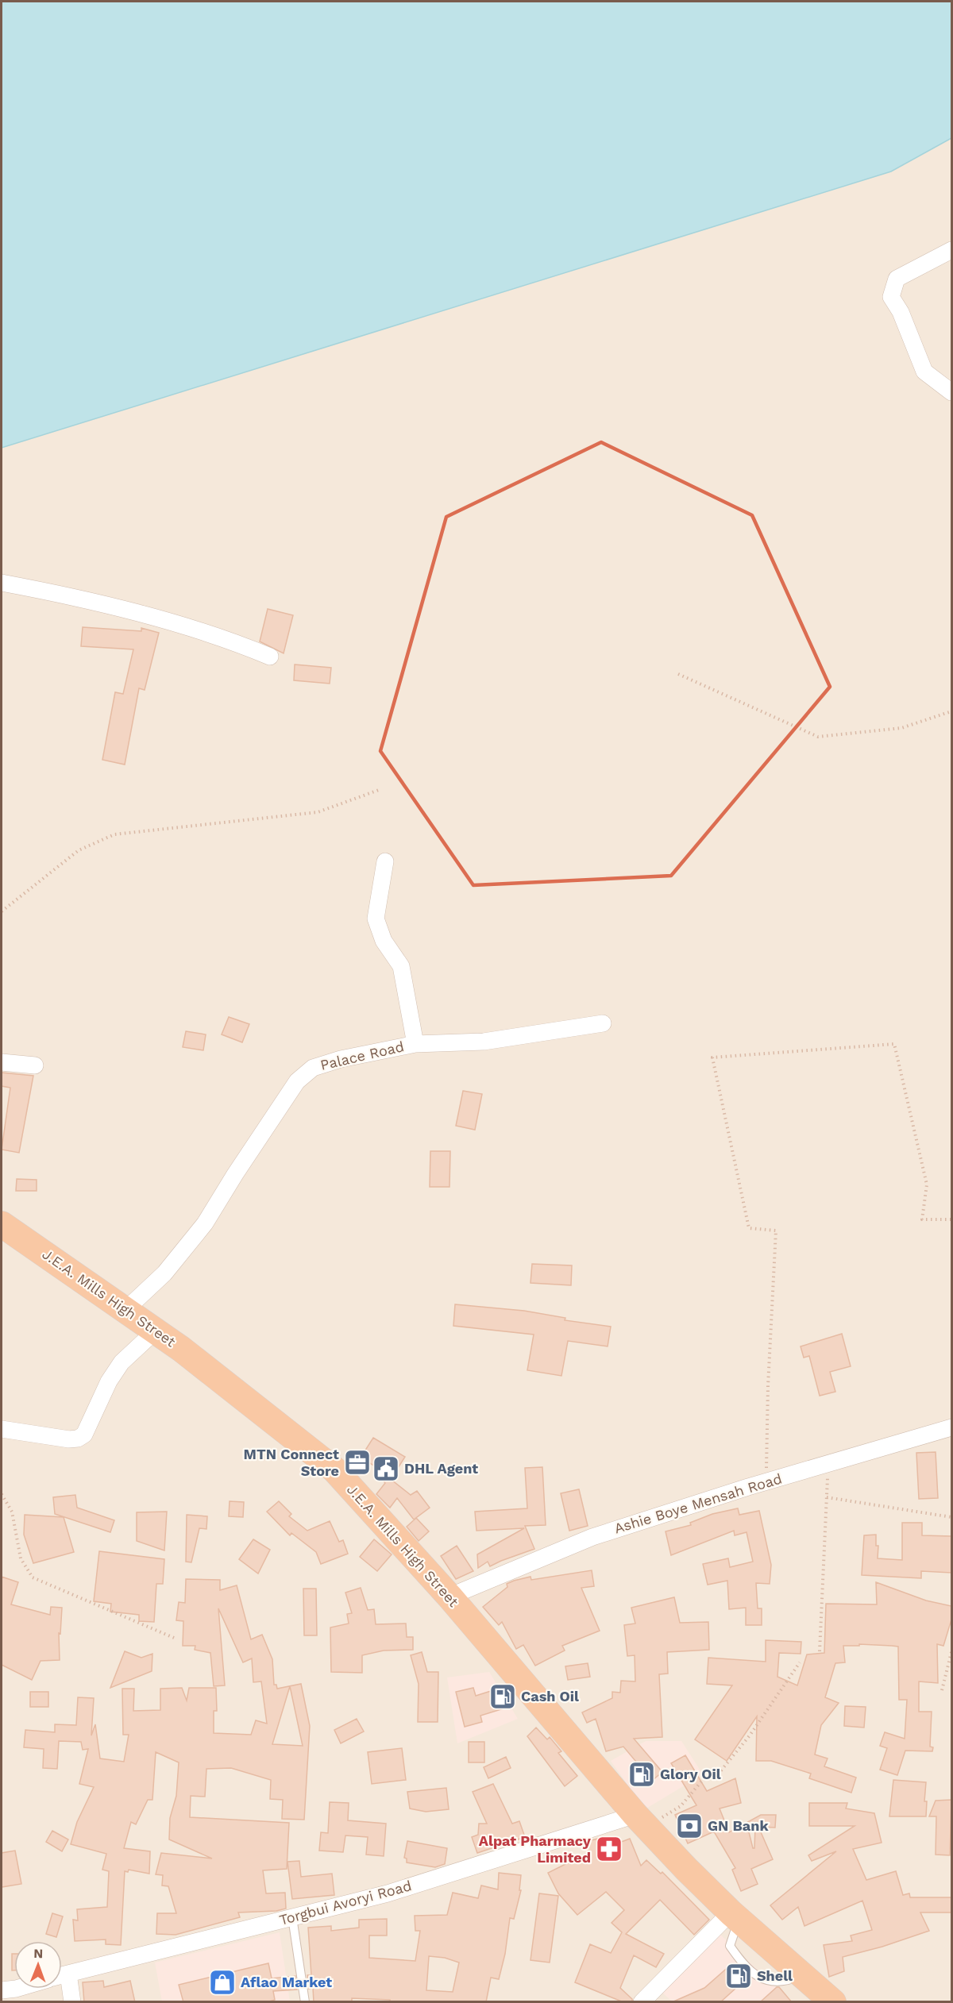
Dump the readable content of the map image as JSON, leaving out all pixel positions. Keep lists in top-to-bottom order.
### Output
{
  "streets": {
    "highway": ["J.E.A. Mills High Street"],
    "street": ["Palace Road", "Ashie Boye Mensah Road", "Torgbui Avoryi Road"]
  },
  "crossings": [
    ["Palace Road", "J.E.A. Mills High Street"],
    ["J.E.A. Mills High Street", "Ashie Boye Mensah Road"],
    ["J.E.A. Mills High Street", "Torgbui Avoryi Road"]
  ],
  "places": {
    "office": ["MTN Connect Store"],
    "public building": ["DHL Agent"],
    "fuel station": ["Cash Oil", "Glory Oil", "Shell"],
    "bank": ["GN Bank"],
    "pharmacy": ["Alpat Pharmacy Limited"],
    "shop": ["Aflao Market"]
  },
  "north": "top"
}
